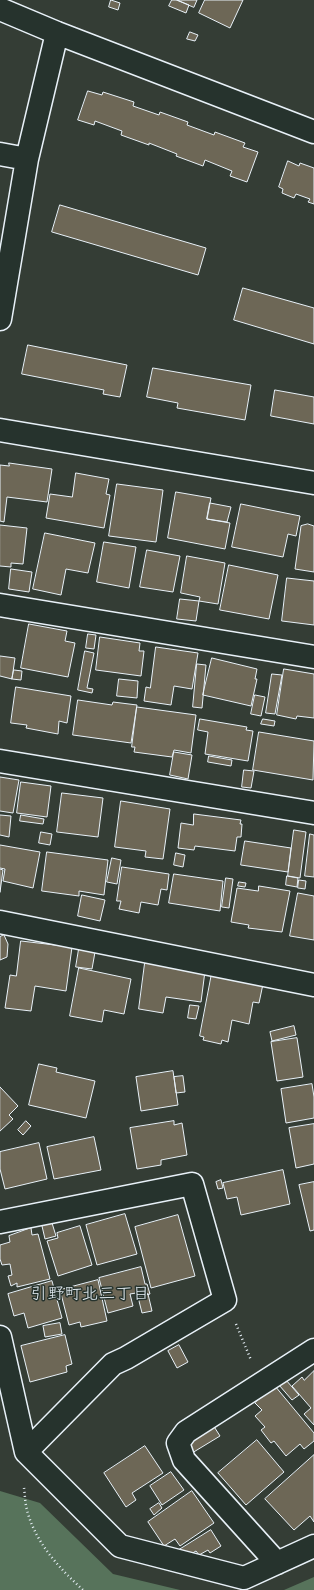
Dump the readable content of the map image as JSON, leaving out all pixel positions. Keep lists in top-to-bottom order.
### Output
{
  "districts": ["引野町北三丁目"]
}
